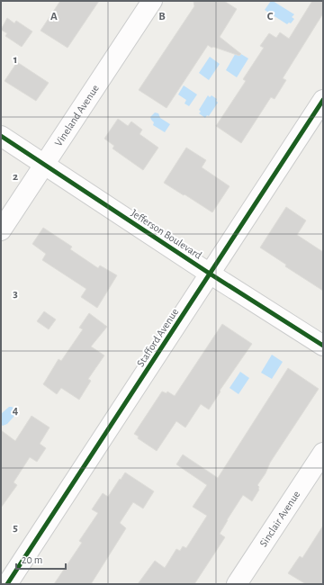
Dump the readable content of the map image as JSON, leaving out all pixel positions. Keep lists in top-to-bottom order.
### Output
{
  "streets": {
    "street": [
      "Vineland Avenue",
      "Jefferson Boulevard",
      "Stafford Avenue",
      "Sinclair Avenue"
    ]
  },
  "crossings": [
    ["Vineland Avenue", "Jefferson Boulevard"],
    ["Jefferson Boulevard", "Stafford Avenue"]
  ],
  "scale_bar": "20 m",
  "grid": {
    "columns": ["A", "B", "C"],
    "rows": [
      "1",
      "2",
      "3",
      "4",
      "5"
    ]
  }
}
